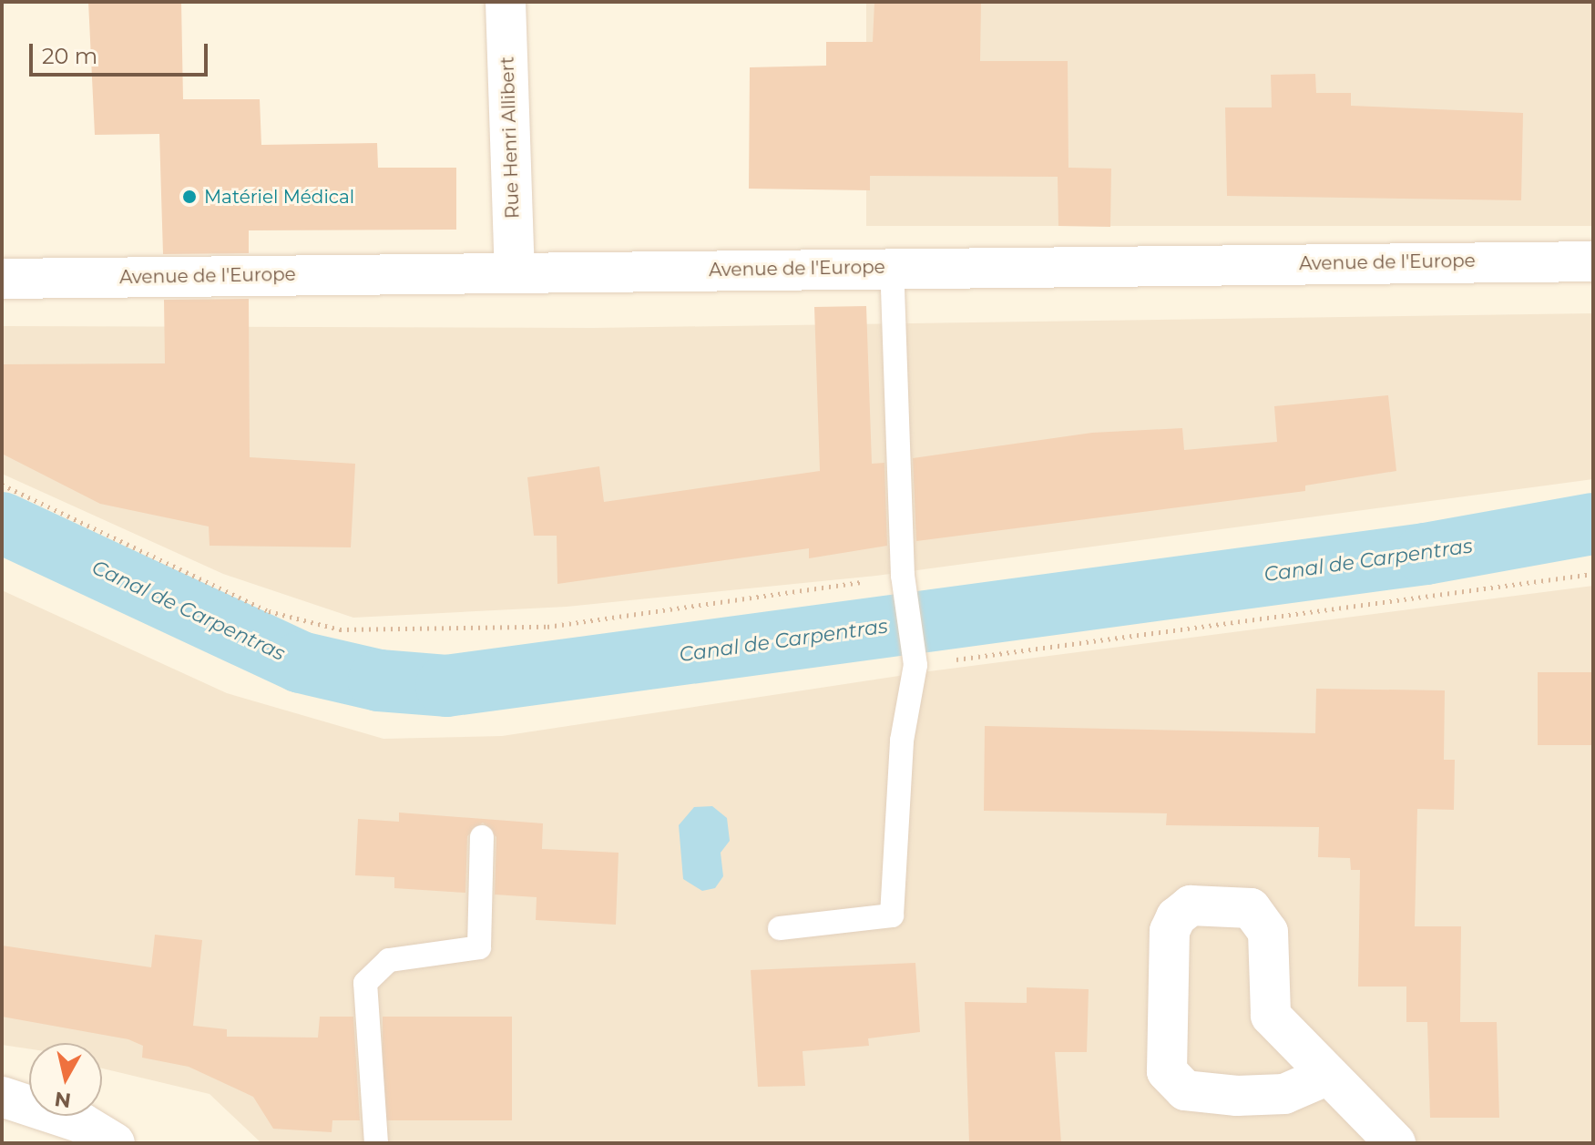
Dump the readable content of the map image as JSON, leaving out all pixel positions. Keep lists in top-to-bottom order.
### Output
{
  "streets": {
    "main road": ["Rue Henri Allibert", "Avenue de l'Europe"]
  },
  "crossings": [
    ["Rue Henri Allibert", "Avenue de l'Europe"]
  ],
  "water": ["Canal de Carpentras"],
  "places": ["Matériel Médical"],
  "scale_bar": "20 m",
  "north": "bottom"
}
